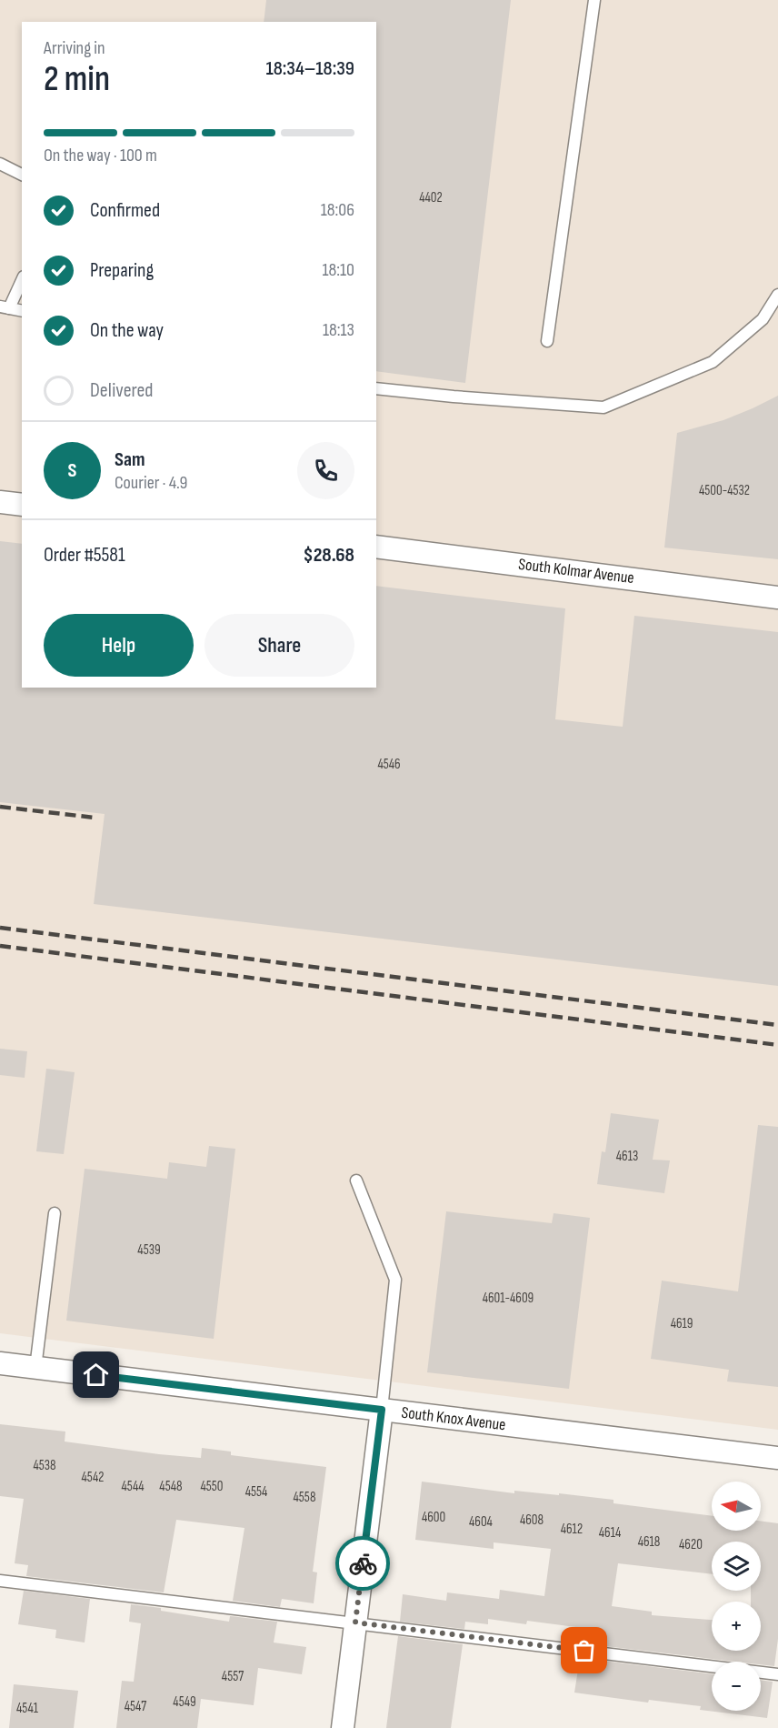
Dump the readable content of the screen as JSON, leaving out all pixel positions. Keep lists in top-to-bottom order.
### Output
{
  "streets": {
    "street": ["South Kolmar Avenue", "South Knox Avenue"]
  },
  "house_numbers": [
    "4402",
    "4500-4532",
    "4546",
    "4613",
    "4539",
    "4601-4609",
    "4619",
    "4538",
    "4542",
    "4544",
    "4548",
    "4550",
    "4554",
    "4558",
    "4600",
    "4608",
    "4604",
    "4612",
    "4614",
    "4618",
    "4620",
    "4557",
    "4549",
    "4547",
    "4541"
  ],
  "north": "left",
  "page": {
    "heading": ["2 min", "Arriving in", "18:34–18:39"],
    "panel": [
      "Sam",
      "Courier · 4.9",
      "Order #5581",
      "$28.68"
    ],
    "bar": "On the way · 100 m",
    "list": [
      ["Confirmed", "18:06"],
      ["Preparing", "18:10"],
      ["On the way", "18:13"],
      "Delivered"
    ],
    "round": "S",
    "buttons": ["Help", "Share"],
    "map_buttons": ["+", "−"]
  }
}
